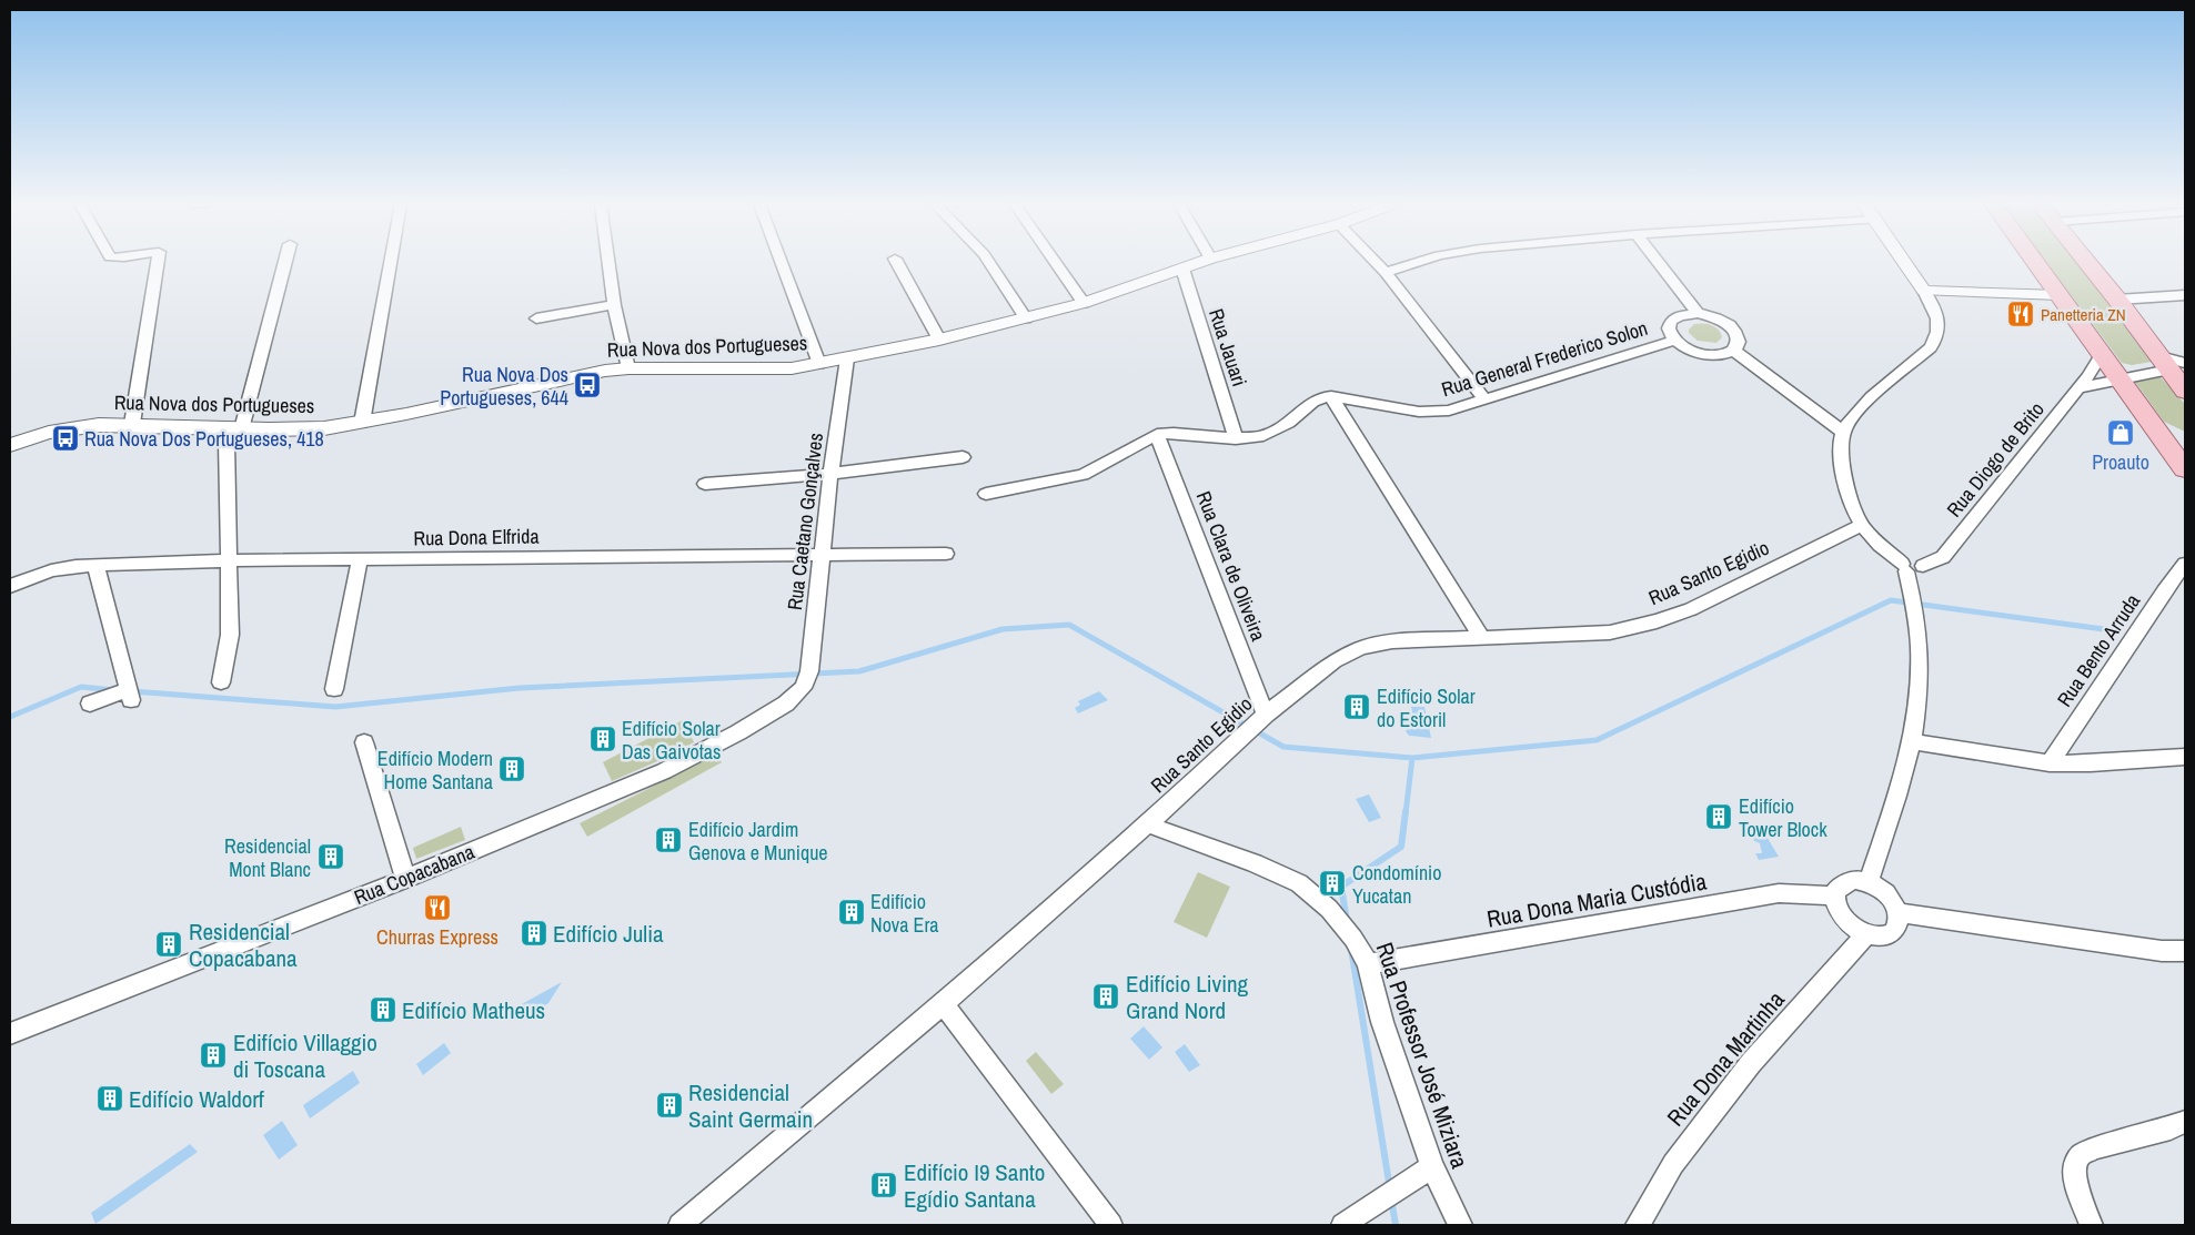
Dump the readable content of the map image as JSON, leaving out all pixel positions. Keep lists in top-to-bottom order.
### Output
{
  "streets": {
    "street": [
      "Rua Nova dos Portugueses",
      "Rua Jauari",
      "Rua General Frederico Solon",
      "Rua Diogo de Brito",
      "Rua Caetano Gonçalves",
      "Rua Dona Elfrida",
      "Rua Clara de Oliveira",
      "Rua Santo Egidio",
      "Rua Bento Arruda",
      "Rua Copacabana",
      "Rua Dona Maria Custódia",
      "Rua Professor José Miziara",
      "Rua Dona Martinha"
    ]
  },
  "crossings": [
    ["Rua Nova dos Portugueses", "Rua Jauari"],
    ["Rua Nova dos Portugueses", "Rua Caetano Gonçalves"],
    ["Rua Caetano Gonçalves", "Rua Dona Elfrida"],
    ["Rua Caetano Gonçalves", "Rua Copacabana"],
    ["Rua Clara de Oliveira", "Rua Santo Egidio"],
    ["Rua Santo Egidio", "Rua Professor José Miziara"],
    ["Rua Dona Maria Custódia", "Rua Professor José Miziara"],
    ["Rua Dona Maria Custódia", "Rua Dona Martinha"]
  ],
  "places": {
    "restaurant": ["Panetteria ZN", "Churras Express"],
    "bus stop": ["Rua Nova Dos Portugueses, 644", "Rua Nova Dos Portugueses, 418"],
    "shop": ["Proauto"],
    "building": [
      "Edifício Solar do Estoril",
      "Edifício Solar Das Gaivotas",
      "Edifício Modern Home Santana",
      "Edifício Tower Block",
      "Edifício Jardim Genova e Munique",
      "Residencial Mont Blanc",
      "Condomínio Yucatan",
      "Edifício Nova Era",
      "Edifício Julia",
      "Residencial Copacabana",
      "Edifício Living Grand Nord",
      "Edifício Matheus",
      "Edifício Villaggio di Toscana",
      "Edifício Waldorf",
      "Residencial Saint Germain",
      "Edifício I9 Santo Egídio Santana"
    ]
  }
}
